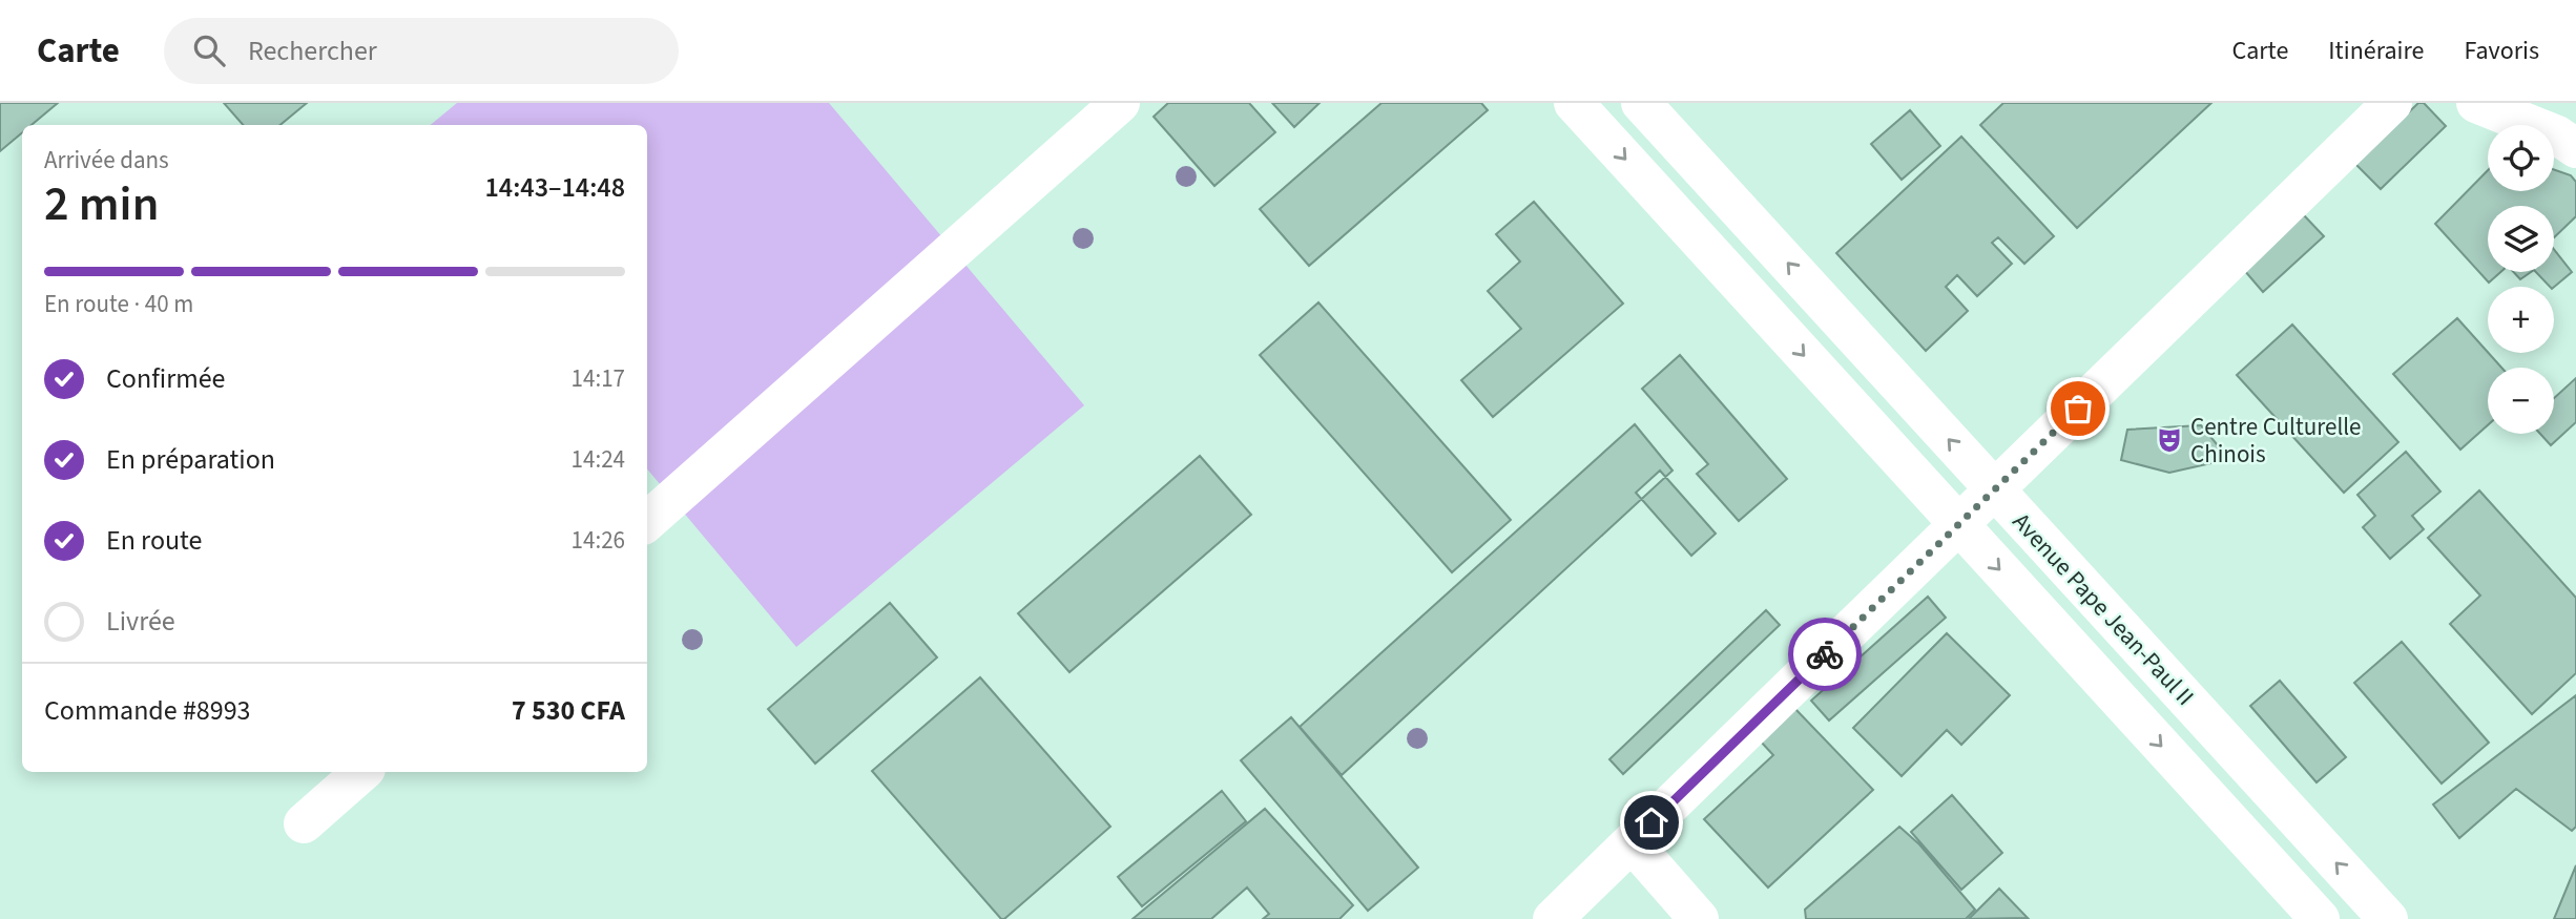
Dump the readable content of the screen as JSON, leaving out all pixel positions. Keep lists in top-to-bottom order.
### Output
{
  "streets": {
    "main road": ["Avenue Pape Jean-Paul II"]
  },
  "places": {
    "theatre": ["Centre Culturelle Chinois"]
  },
  "page": {
    "header": "Carte",
    "search": "Rechercher",
    "nav": ["Carte", "Itinéraire", "Favoris"],
    "map_buttons": ["+", "−"],
    "heading": ["2 min", "Arrivée dans", "14:43–14:48"],
    "panel": ["Commande #8993", "7 530 CFA"],
    "bar": "En route · 40 m",
    "list": [
      ["Confirmée", "14:17"],
      ["En préparation", "14:24"],
      ["En route", "14:26"],
      "Livrée"
    ]
  }
}
